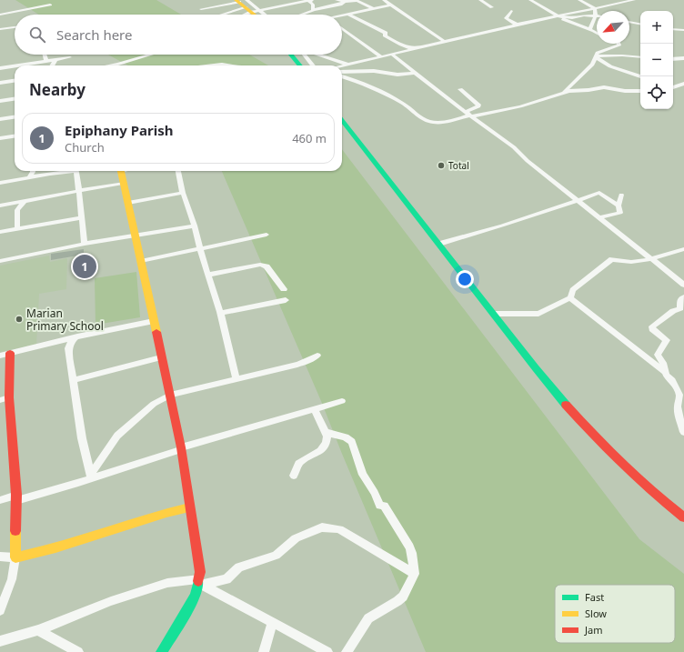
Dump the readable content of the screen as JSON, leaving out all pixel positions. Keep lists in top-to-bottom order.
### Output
{
  "places": ["Total", "Marian Primary School"],
  "legend": ["Fast", "Slow", "Jam"],
  "north": "bottom left",
  "page": {
    "map_buttons": ["+", "−"],
    "search": "Search here",
    "heading": "Nearby",
    "list": [
      {
        "mark": "1",
        "name": "Epiphany Parish",
        "note": "Church",
        "value": "460 m"
      }
    ],
    "pins": "1"
  }
}
